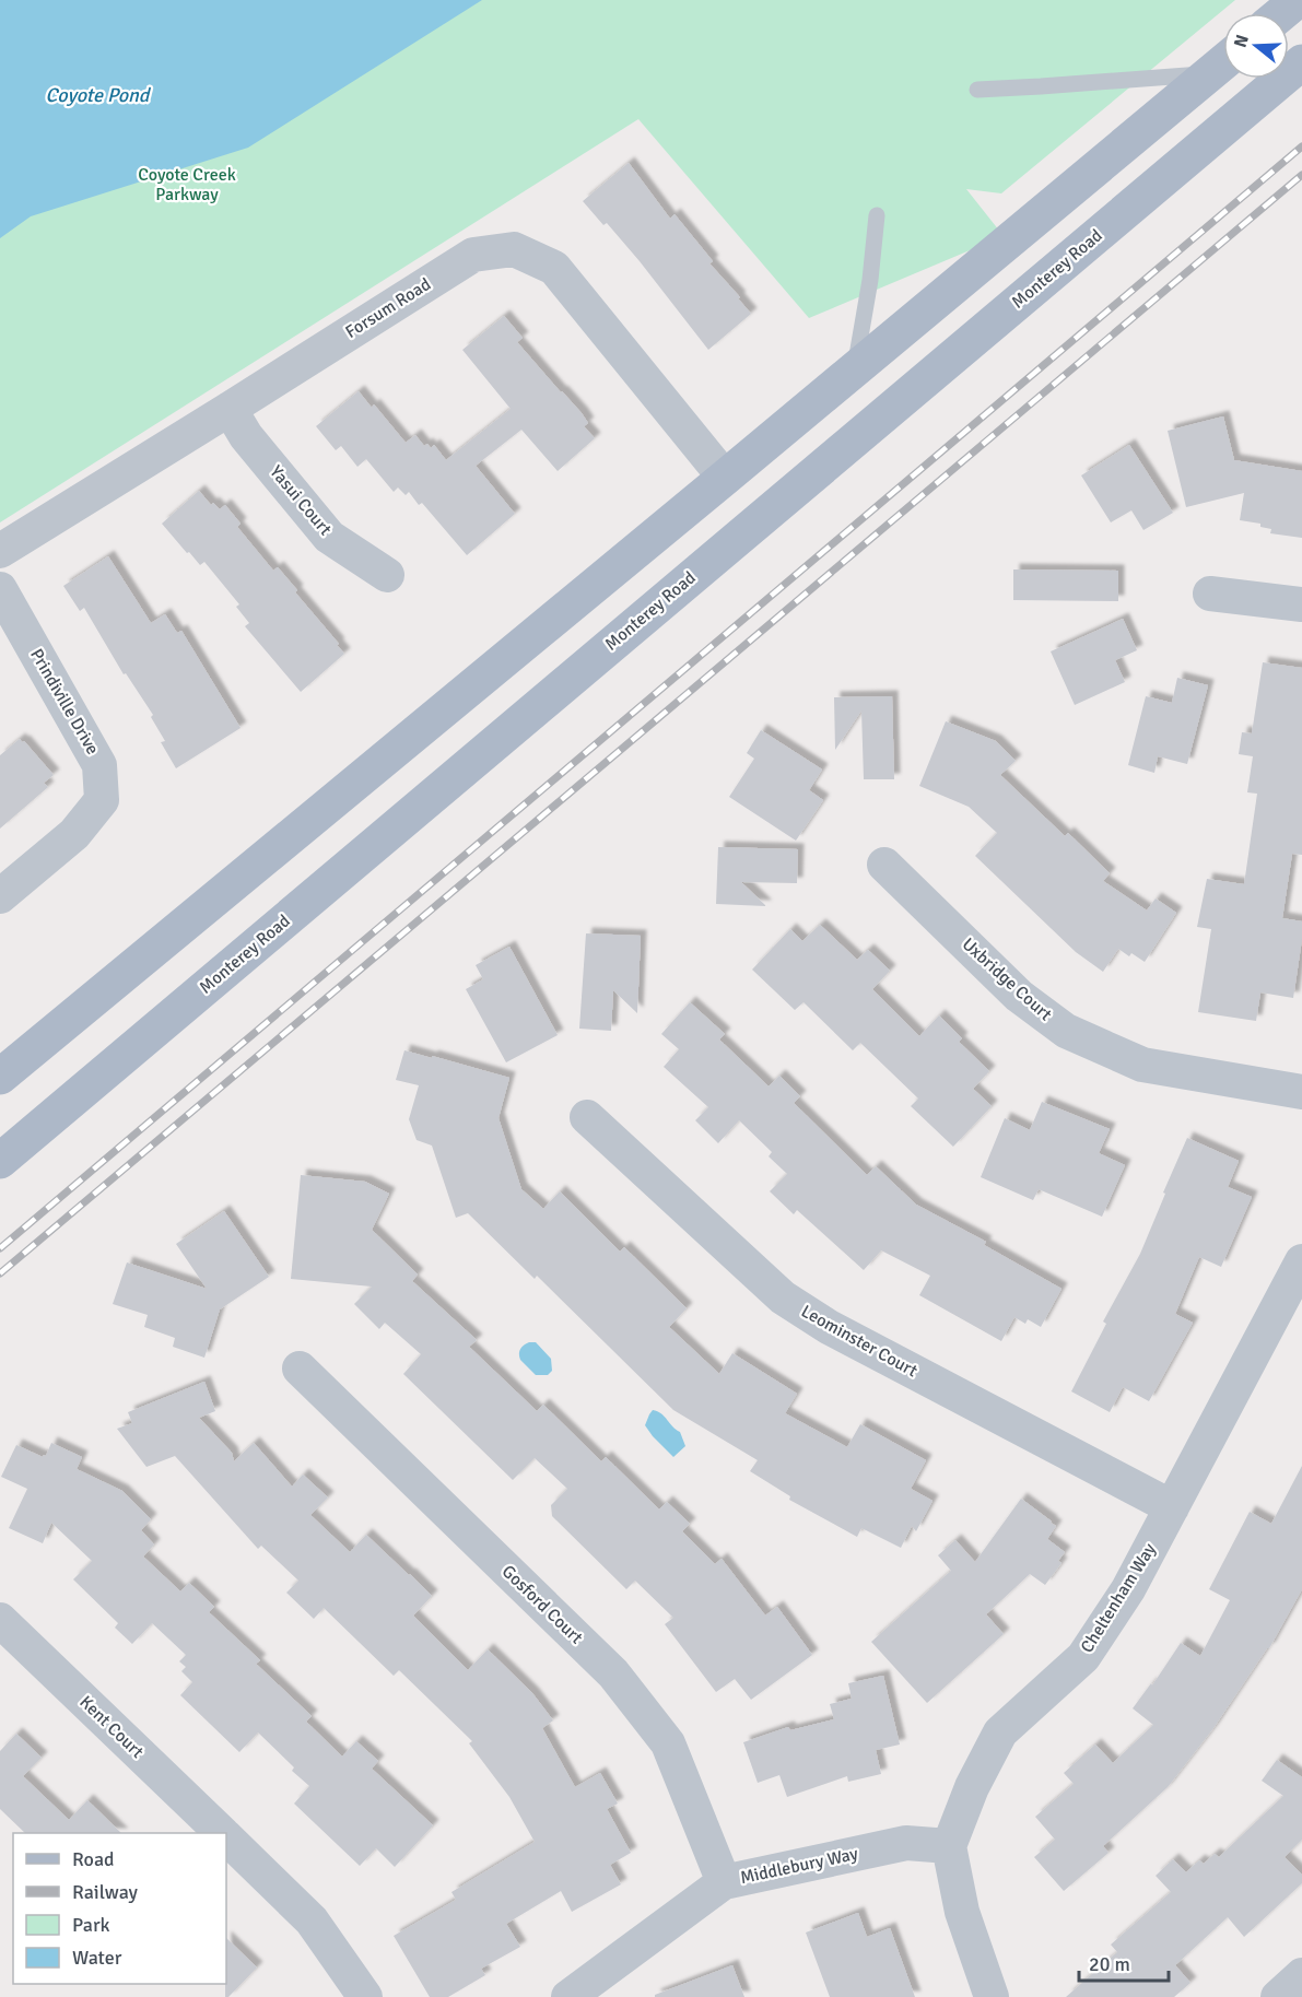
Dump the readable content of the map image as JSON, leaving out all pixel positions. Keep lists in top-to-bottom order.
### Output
{
  "streets": {
    "main road": ["Monterey Road"],
    "street": [
      "Forsum Road",
      "Yasui Court",
      "Prindiville Drive",
      "Uxbridge Court",
      "Leominster Court",
      "Cheltenham Way",
      "Gosford Court",
      "Kent Court",
      "Middlebury Way"
    ]
  },
  "crossings": [
    ["Forsum Road", "Yasui Court"],
    ["Leominster Court", "Cheltenham Way"],
    ["Cheltenham Way", "Middlebury Way"],
    ["Gosford Court", "Middlebury Way"]
  ],
  "water": ["Coyote Pond"],
  "parks": ["Coyote Creek Parkway"],
  "legend": [
    "Road",
    "Railway",
    "Park",
    "Water"
  ],
  "scale_bar": "20 m",
  "north": "left"
}
